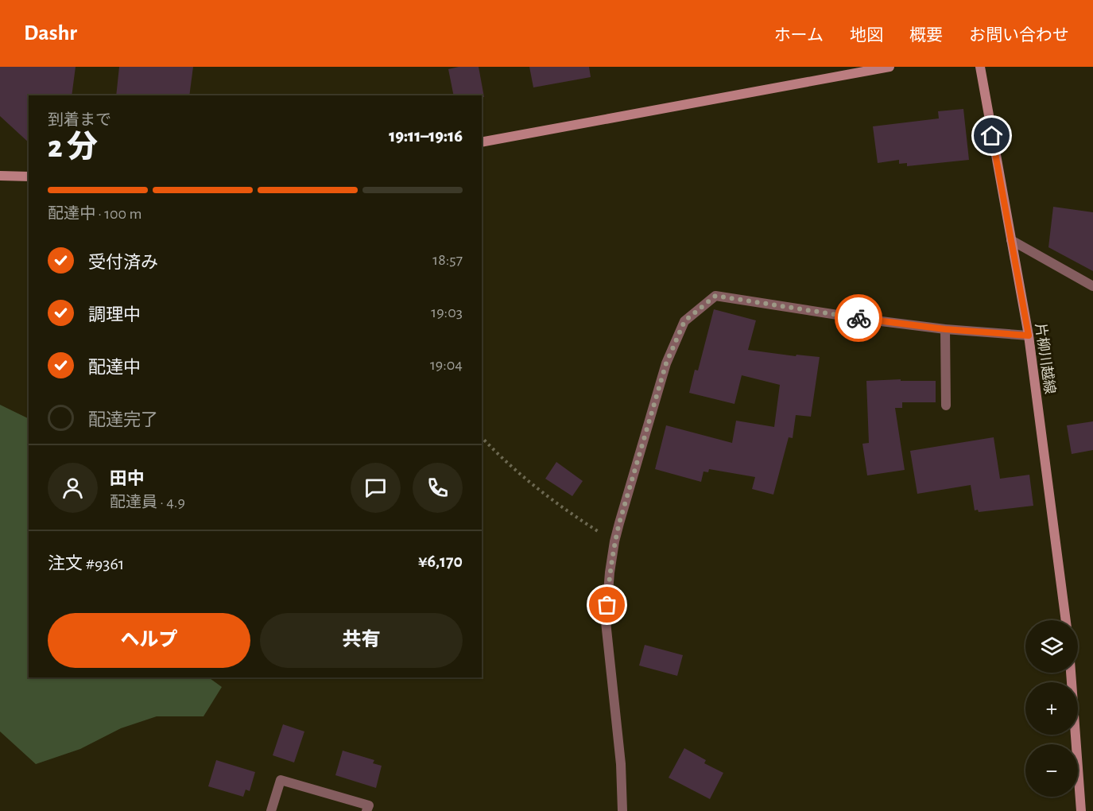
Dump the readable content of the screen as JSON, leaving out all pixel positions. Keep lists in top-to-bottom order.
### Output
{
  "streets": {
    "main road": ["片柳川越線"]
  },
  "page": {
    "header": "Dashr",
    "nav": [
      "ホーム",
      "地図",
      "概要",
      "お問い合わせ"
    ],
    "heading": ["2 分", "到着まで", "19:11–19:16"],
    "panel": [
      "田中",
      "配達員 · 4.9",
      "注文 #9361",
      "¥6,170"
    ],
    "bar": "配達中 · 100 m",
    "list": [
      ["受付済み", "18:57"],
      ["調理中", "19:03"],
      ["配達中", "19:04"],
      "配達完了"
    ],
    "buttons": ["ヘルプ", "共有"],
    "map_buttons": ["+", "−"]
  }
}
